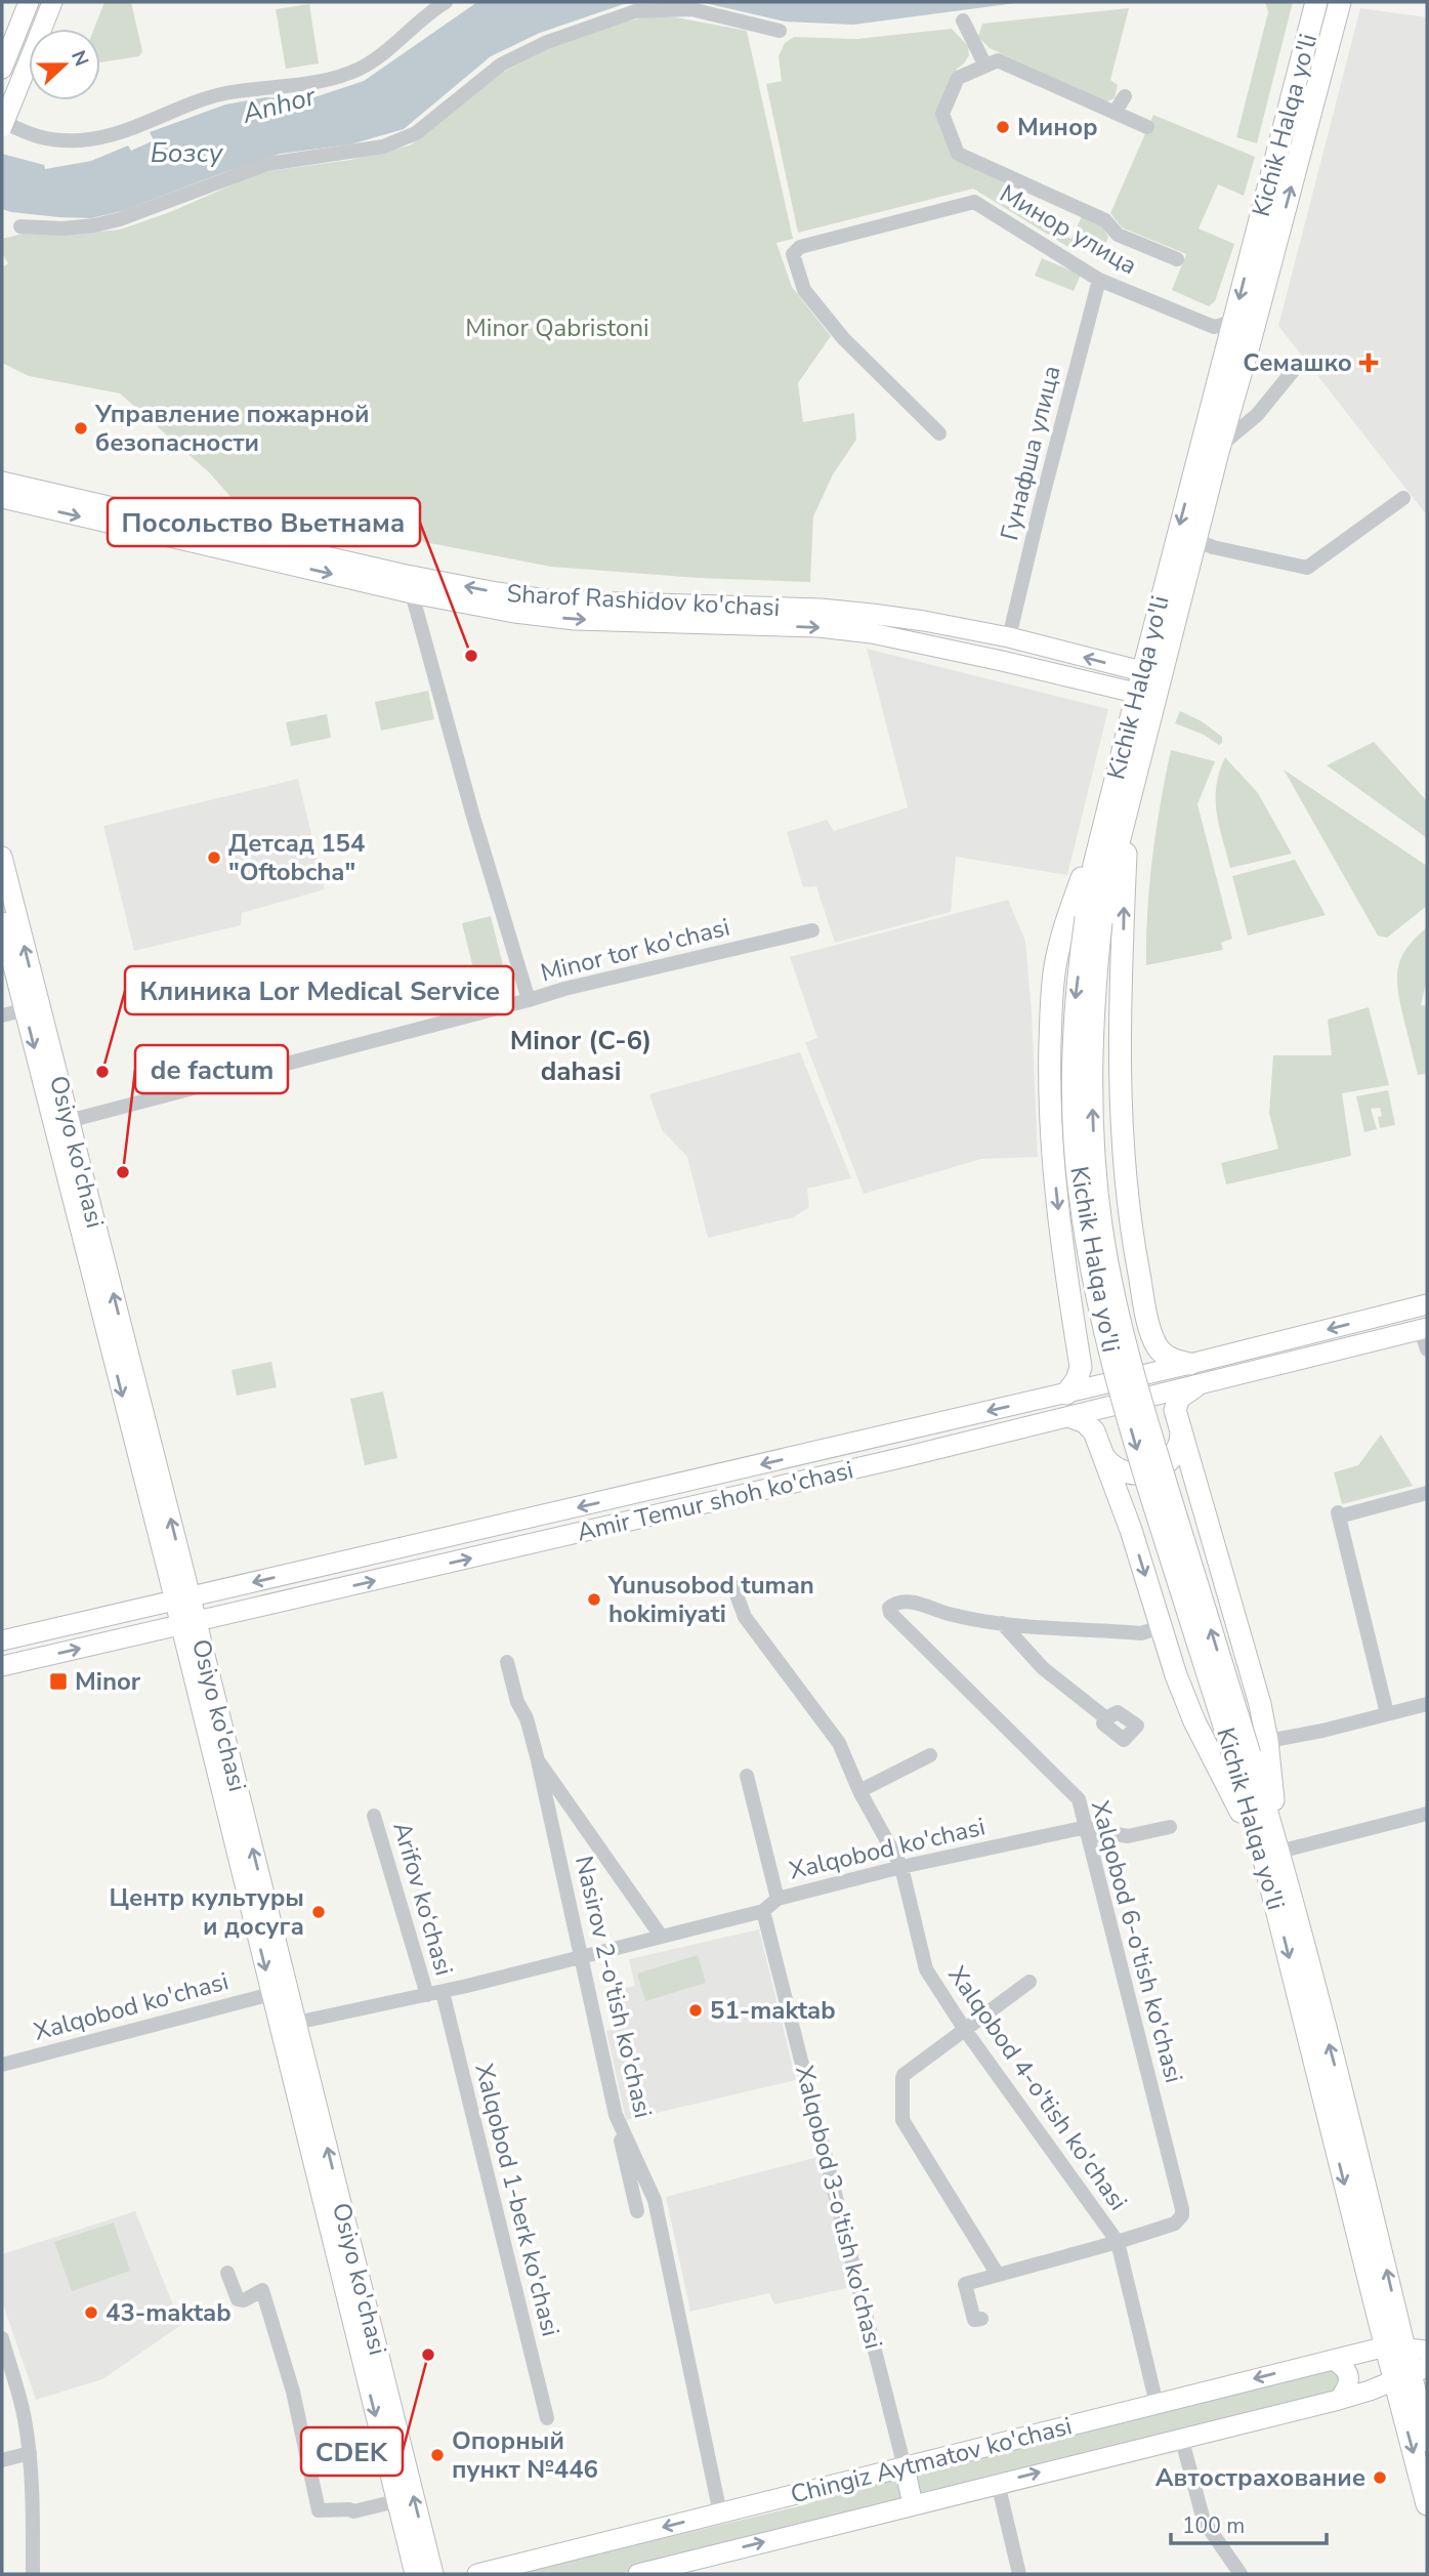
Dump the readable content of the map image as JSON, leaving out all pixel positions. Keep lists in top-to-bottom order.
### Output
{
  "streets": {
    "highway": ["Kichik Halqa yo'li"],
    "main road": [
      "Sharof Rashidov ko'chasi",
      "Osiyo ko'chasi",
      "Amir Temur shoh ko'chasi",
      "Xalqobod 3-o'tish ko'chasi",
      "Chingiz Aytmatov ko'chasi"
    ],
    "street": [
      "Минор улица",
      "Гунафша улица",
      "Minor tor ko'chasi",
      "Xalqobod ko'chasi",
      "Arifov ko‘chasi",
      "Xalqobod 6-o'tish ko'chasi",
      "Nasirov 2-o'tish ko'chasi",
      "Xalqobod 4-o'tish ko'chasi",
      "Xalqobod 1-berk ko'chasi"
    ]
  },
  "crossings": [
    ["Kichik Halqa yo'li", "Минор улица"],
    ["Kichik Halqa yo'li", "Sharof Rashidov ko'chasi"],
    ["Kichik Halqa yo'li", "Chingiz Aytmatov ko'chasi"],
    ["Минор улица", "Гунафша улица"],
    ["Гунафша улица", "Sharof Rashidov ko'chasi"],
    ["Minor tor ko'chasi", "Osiyo ko'chasi"],
    ["Osiyo ko'chasi", "Amir Temur shoh ko'chasi"],
    ["Osiyo ko'chasi", "Xalqobod ko'chasi"],
    ["Xalqobod ko'chasi", "Arifov ko‘chasi"],
    ["Xalqobod ko'chasi", "Xalqobod 6-o'tish ko'chasi"],
    ["Xalqobod ko'chasi", "Nasirov 2-o'tish ko'chasi"],
    ["Xalqobod ko'chasi", "Xalqobod 4-o'tish ko'chasi"],
    ["Xalqobod ko'chasi", "Xalqobod 1-berk ko'chasi"],
    ["Xalqobod ko'chasi", "Xalqobod 3-o'tish ko'chasi"],
    ["Arifov ko‘chasi", "Xalqobod 1-berk ko'chasi"],
    ["Xalqobod 6-o'tish ko'chasi", "Xalqobod 4-o'tish ko'chasi"],
    ["Nasirov 2-o'tish ko'chasi", "Chingiz Aytmatov ko'chasi"],
    ["Xalqobod 4-o'tish ko'chasi", "Chingiz Aytmatov ko'chasi"],
    ["Xalqobod 3-o'tish ko'chasi", "Chingiz Aytmatov ko'chasi"]
  ],
  "districts": ["Minor (C-6) dahasi"],
  "water": ["Anhor", "Бозсу"],
  "parks": ["Minor Qabristoni"],
  "places": {
    "other": [
      "Минор",
      "Управление пожарной безопасности",
      "Посольство Вьетнама",
      "Детсад 154 \"Oftobcha\"",
      "Клиника Lor Medical Service",
      "de factum",
      "Yunusobod tuman hokimiyati",
      "Центр культуры и досуга",
      "51-maktab",
      "43-maktab",
      "CDEK",
      "Опорный пункт №446",
      "Автострахование"
    ],
    "health": ["Семашко"],
    "transit": ["Minor"]
  },
  "scale_bar": "100 m",
  "north": "right"
}
